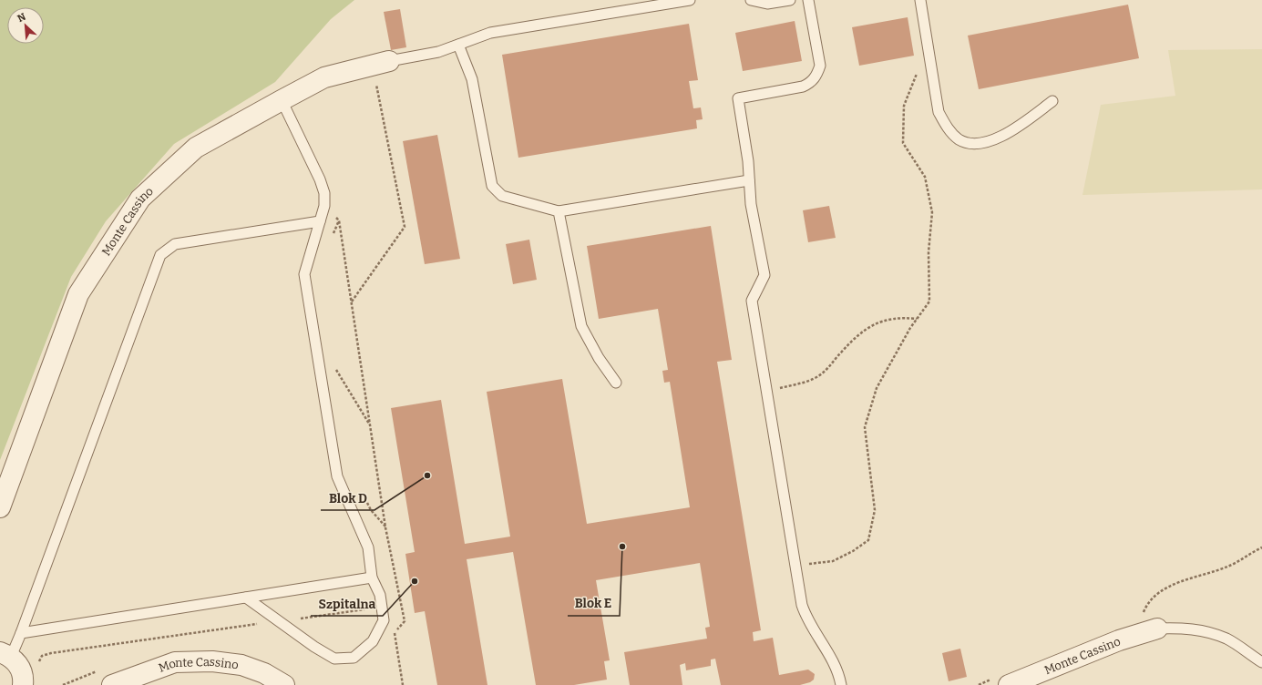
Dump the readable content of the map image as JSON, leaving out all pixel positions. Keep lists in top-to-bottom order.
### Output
{
  "streets": {
    "street": ["Monte Cassino"]
  },
  "places": ["Blok D", "Blok E", "Szpitalna"],
  "north": "top left"
}
